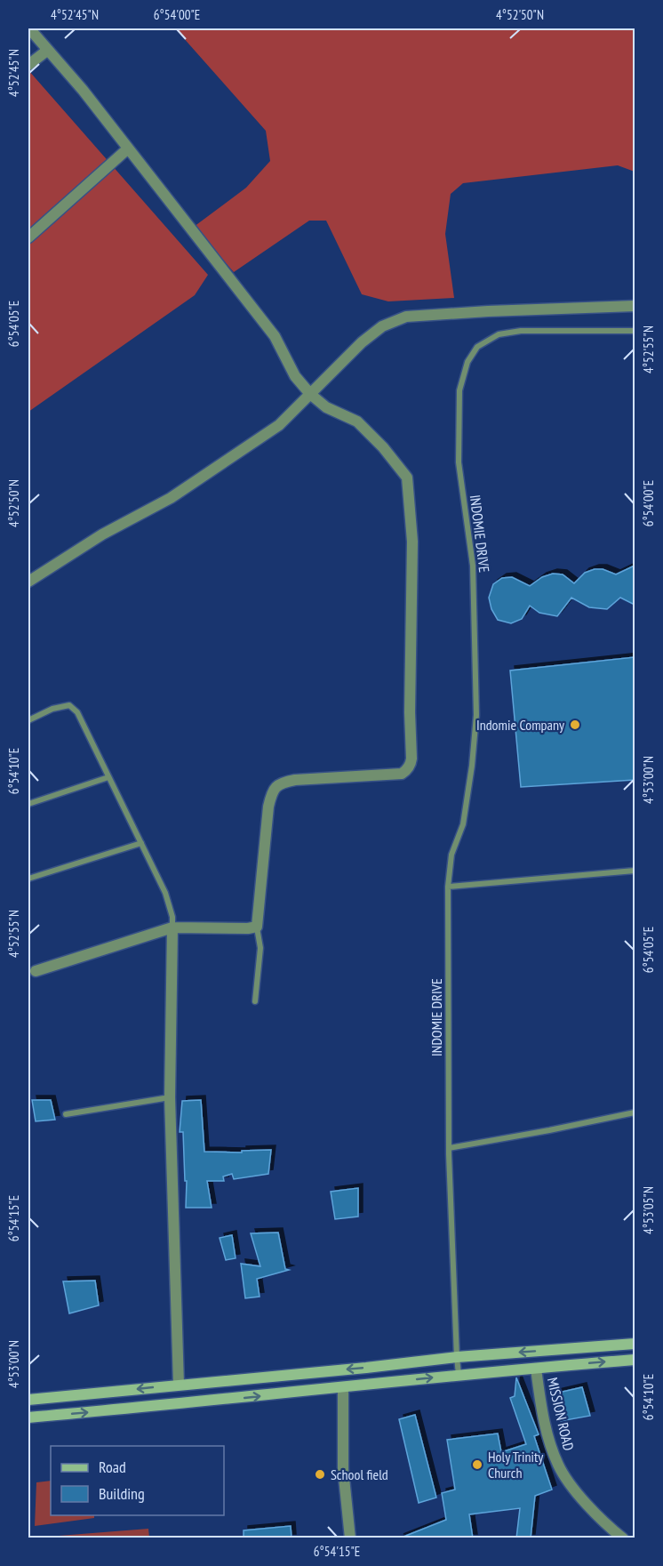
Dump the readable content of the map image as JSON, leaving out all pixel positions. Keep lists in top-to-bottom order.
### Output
{
  "streets": {
    "street": ["MISSION ROAD"],
    "lane": ["INDOMIE DRIVE"]
  },
  "places": ["Indomie Company", "Holy Trinity Church", "School field"],
  "legend": ["Road", "Building"],
  "coordinates": [
    "4°52'45\"N",
    "6°54'00\"E",
    "4°52'50\"N",
    "6°54'05\"E",
    "4°52'55\"N",
    "6°54'10\"E",
    "4°53'00\"N",
    "4°53'05\"N",
    "6°54'15\"E"
  ]
}
